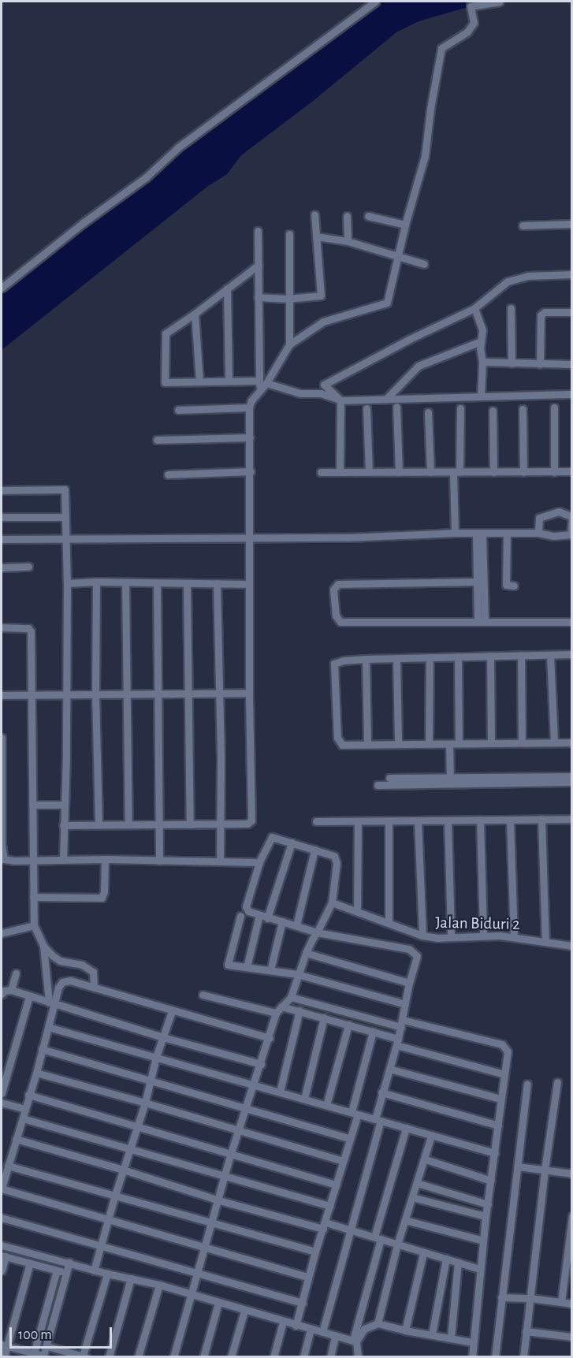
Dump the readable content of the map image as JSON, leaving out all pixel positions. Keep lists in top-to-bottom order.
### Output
{
  "streets": {
    "street": ["Jalan Biduri 2"]
  },
  "scale_bar": "100 m"
}
